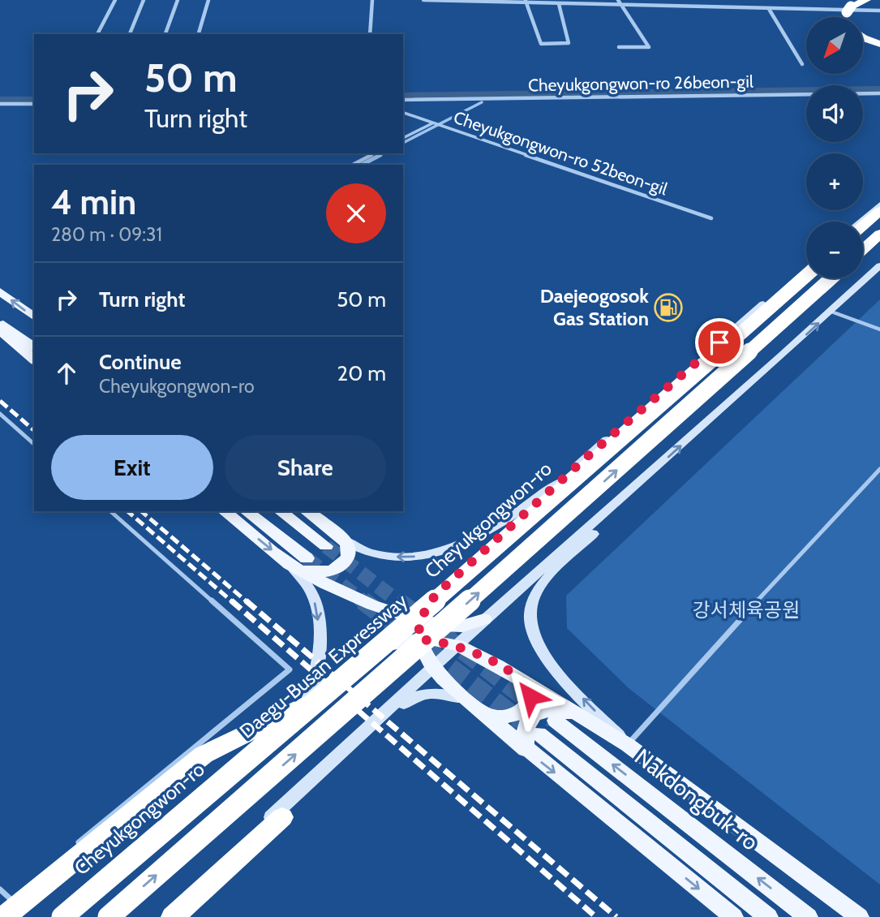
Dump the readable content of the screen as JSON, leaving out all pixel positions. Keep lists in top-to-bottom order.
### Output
{
  "streets": {
    "highway": ["Daegu-Busan Expressway"],
    "main road": ["Cheyukgongwon-ro", "Nakdongbuk-ro"],
    "street": ["Cheyukgongwon-ro 26beon-gil"],
    "lane": ["Cheyukgongwon-ro 52beon-gil"]
  },
  "parks": ["강서체육공원"],
  "places": {
    "fuel station": ["Daejeogosok Gas Station"]
  },
  "north": "bottom left",
  "page": {
    "map_buttons": ["+", "−"],
    "turn": ["50 m", "Turn right"],
    "heading": ["4 min", "280 m · 09:31"],
    "list": [
      {
        "name": "Turn right",
        "value": "50 m"
      },
      {
        "name": "Continue",
        "note": "Cheyukgongwon-ro",
        "value": "20 m"
      }
    ],
    "buttons": ["Exit", "Share"]
  }
}
